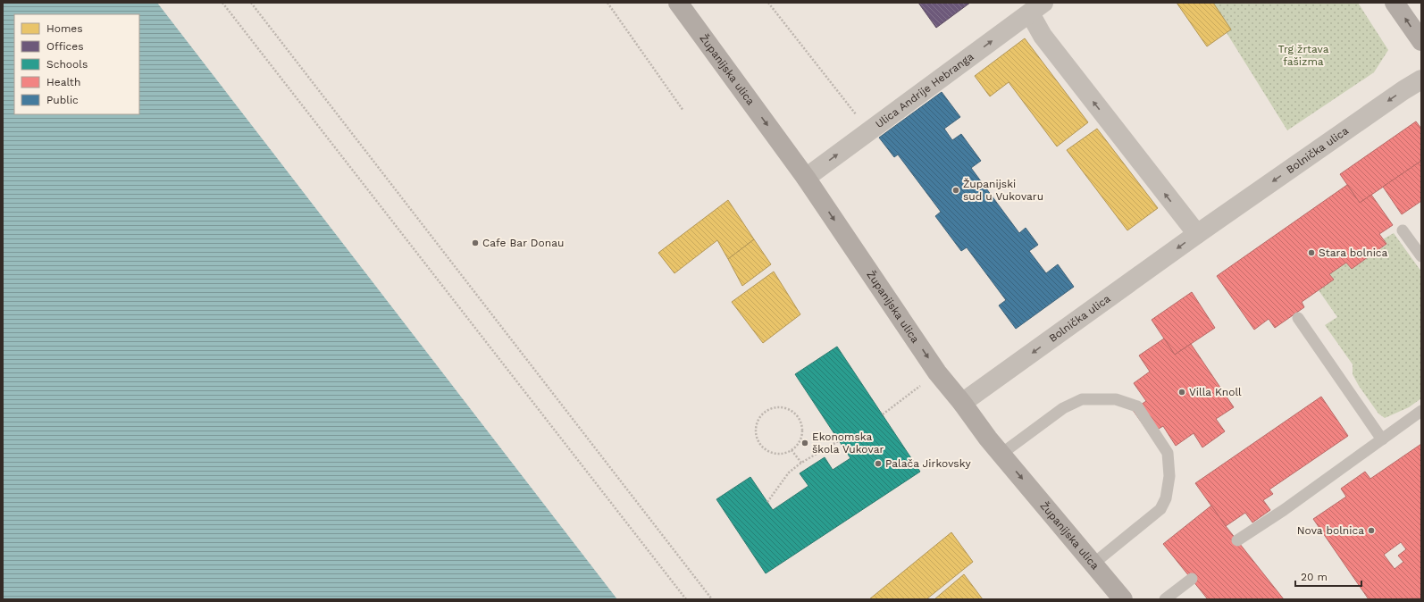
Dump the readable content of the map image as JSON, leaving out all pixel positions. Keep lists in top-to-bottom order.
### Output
{
  "streets": {
    "main road": ["Županijska ulica"],
    "street": ["Ulica Andrije Hebranga", "Bolnička ulica"]
  },
  "crossings": [
    ["Županijska ulica", "Ulica Andrije Hebranga"],
    ["Županijska ulica", "Bolnička ulica"]
  ],
  "one_way": ["Županijska ulica", "Ulica Andrije Hebranga", "Bolnička ulica"],
  "parks": ["Trg žrtava fašizma"],
  "places": [
    "Županijski sud u Vukovaru",
    "Cafe Bar Donau",
    "Stara bolnica",
    "Villa Knoll",
    "Ekonomska škola Vukovar",
    "Palača Jirkovsky",
    "Nova bolnica"
  ],
  "legend": [
    "Homes",
    "Offices",
    "Schools",
    "Health",
    "Public"
  ],
  "scale_bar": "20 m"
}
